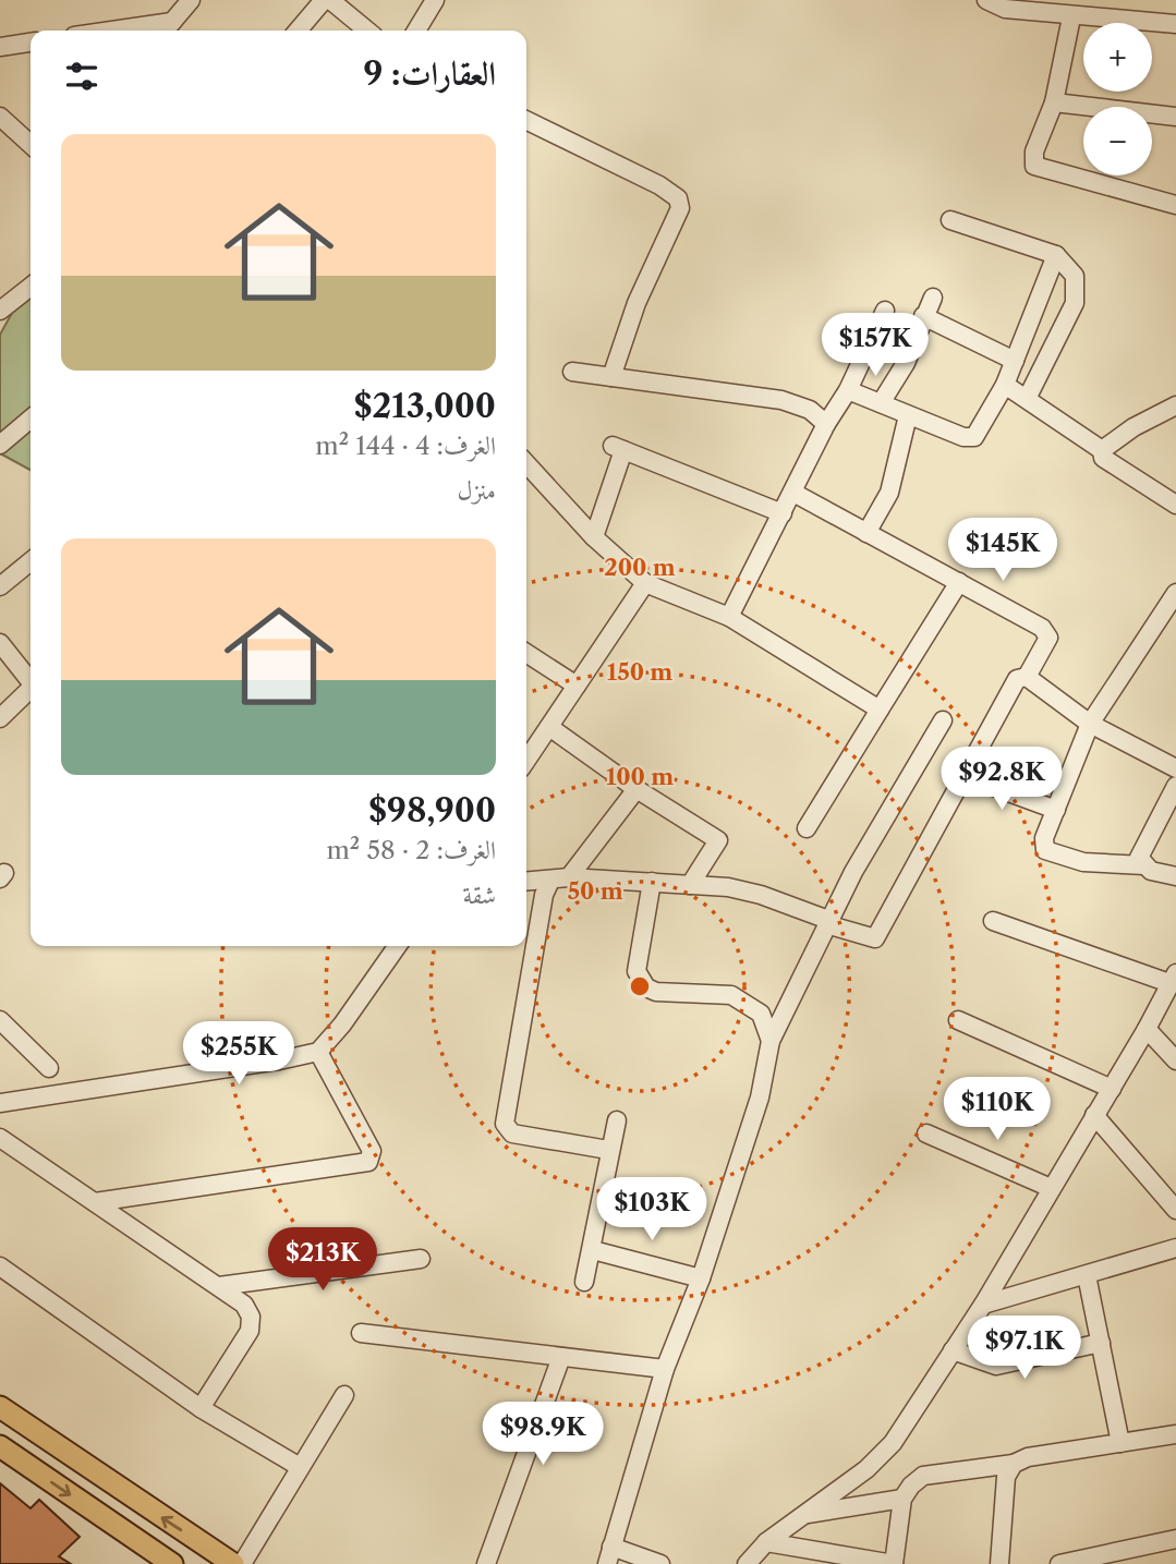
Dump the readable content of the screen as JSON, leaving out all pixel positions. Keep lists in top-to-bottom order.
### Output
{
  "page": {
    "map_buttons": ["+", "−"],
    "heading": "العقارات: 9",
    "list": [
      {
        "name": "$213,000",
        "note": "الغرف: 4 · 144 m² · منزل"
      },
      {
        "name": "$98,900",
        "note": "الغرف: 2 · 58 m² · شقة"
      }
    ],
    "price": [
      "$157K",
      "$145K",
      "$92.8K",
      "$255K",
      "$110K",
      "$103K",
      "$213K",
      "$97.1K",
      "$98.9K"
    ]
  },
  "rings": [
    "200 m",
    "150 m",
    "100 m",
    "50 m"
  ]
}
